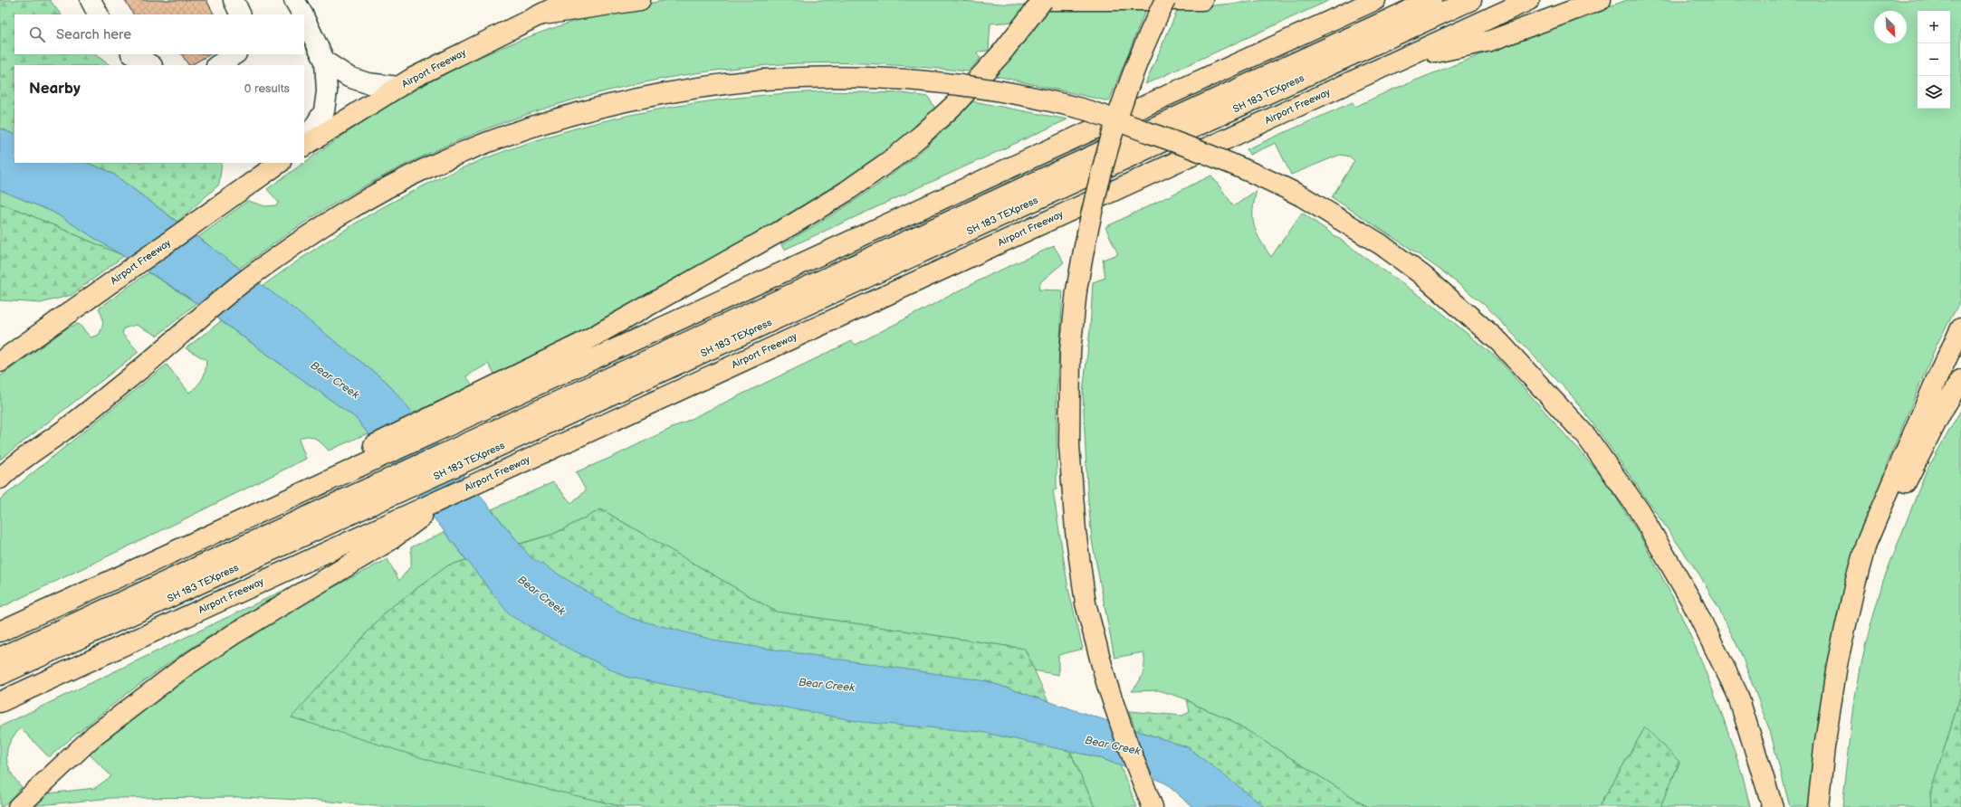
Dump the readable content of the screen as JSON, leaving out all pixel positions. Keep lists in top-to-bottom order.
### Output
{
  "streets": {
    "main road": ["Airport Freeway", "SH 183 TEXpress"]
  },
  "water": ["Bear Creek"],
  "north": "bottom right",
  "page": {
    "map_buttons": ["+", "−"],
    "search": "Search here",
    "heading": ["Nearby", "0 results"]
  }
}
